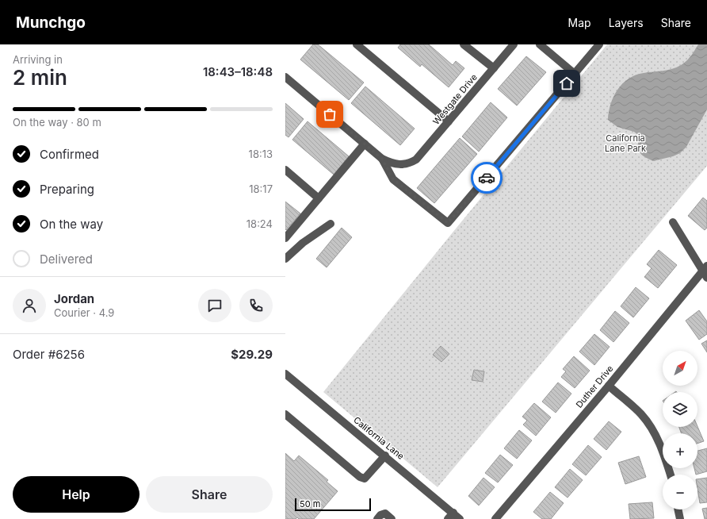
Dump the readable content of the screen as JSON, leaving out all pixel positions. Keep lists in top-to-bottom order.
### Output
{
  "streets": {
    "street": ["Westgate Drive", "Duther Drive", "California Lane"]
  },
  "parks": ["California Lane Park"],
  "scale_bar": "50 m",
  "north": "top right",
  "page": {
    "header": "Munchgo",
    "nav": ["Map", "Layers", "Share"],
    "heading": ["2 min", "Arriving in", "18:43–18:48"],
    "panel": [
      "Jordan",
      "Courier · 4.9",
      "Order #6256",
      "$29.29"
    ],
    "bar": "On the way · 80 m",
    "list": [
      ["Confirmed", "18:13"],
      ["Preparing", "18:17"],
      ["On the way", "18:24"],
      "Delivered"
    ],
    "map_buttons": ["+", "−"],
    "buttons": ["Help", "Share"],
    "scale": "50 m"
  }
}
